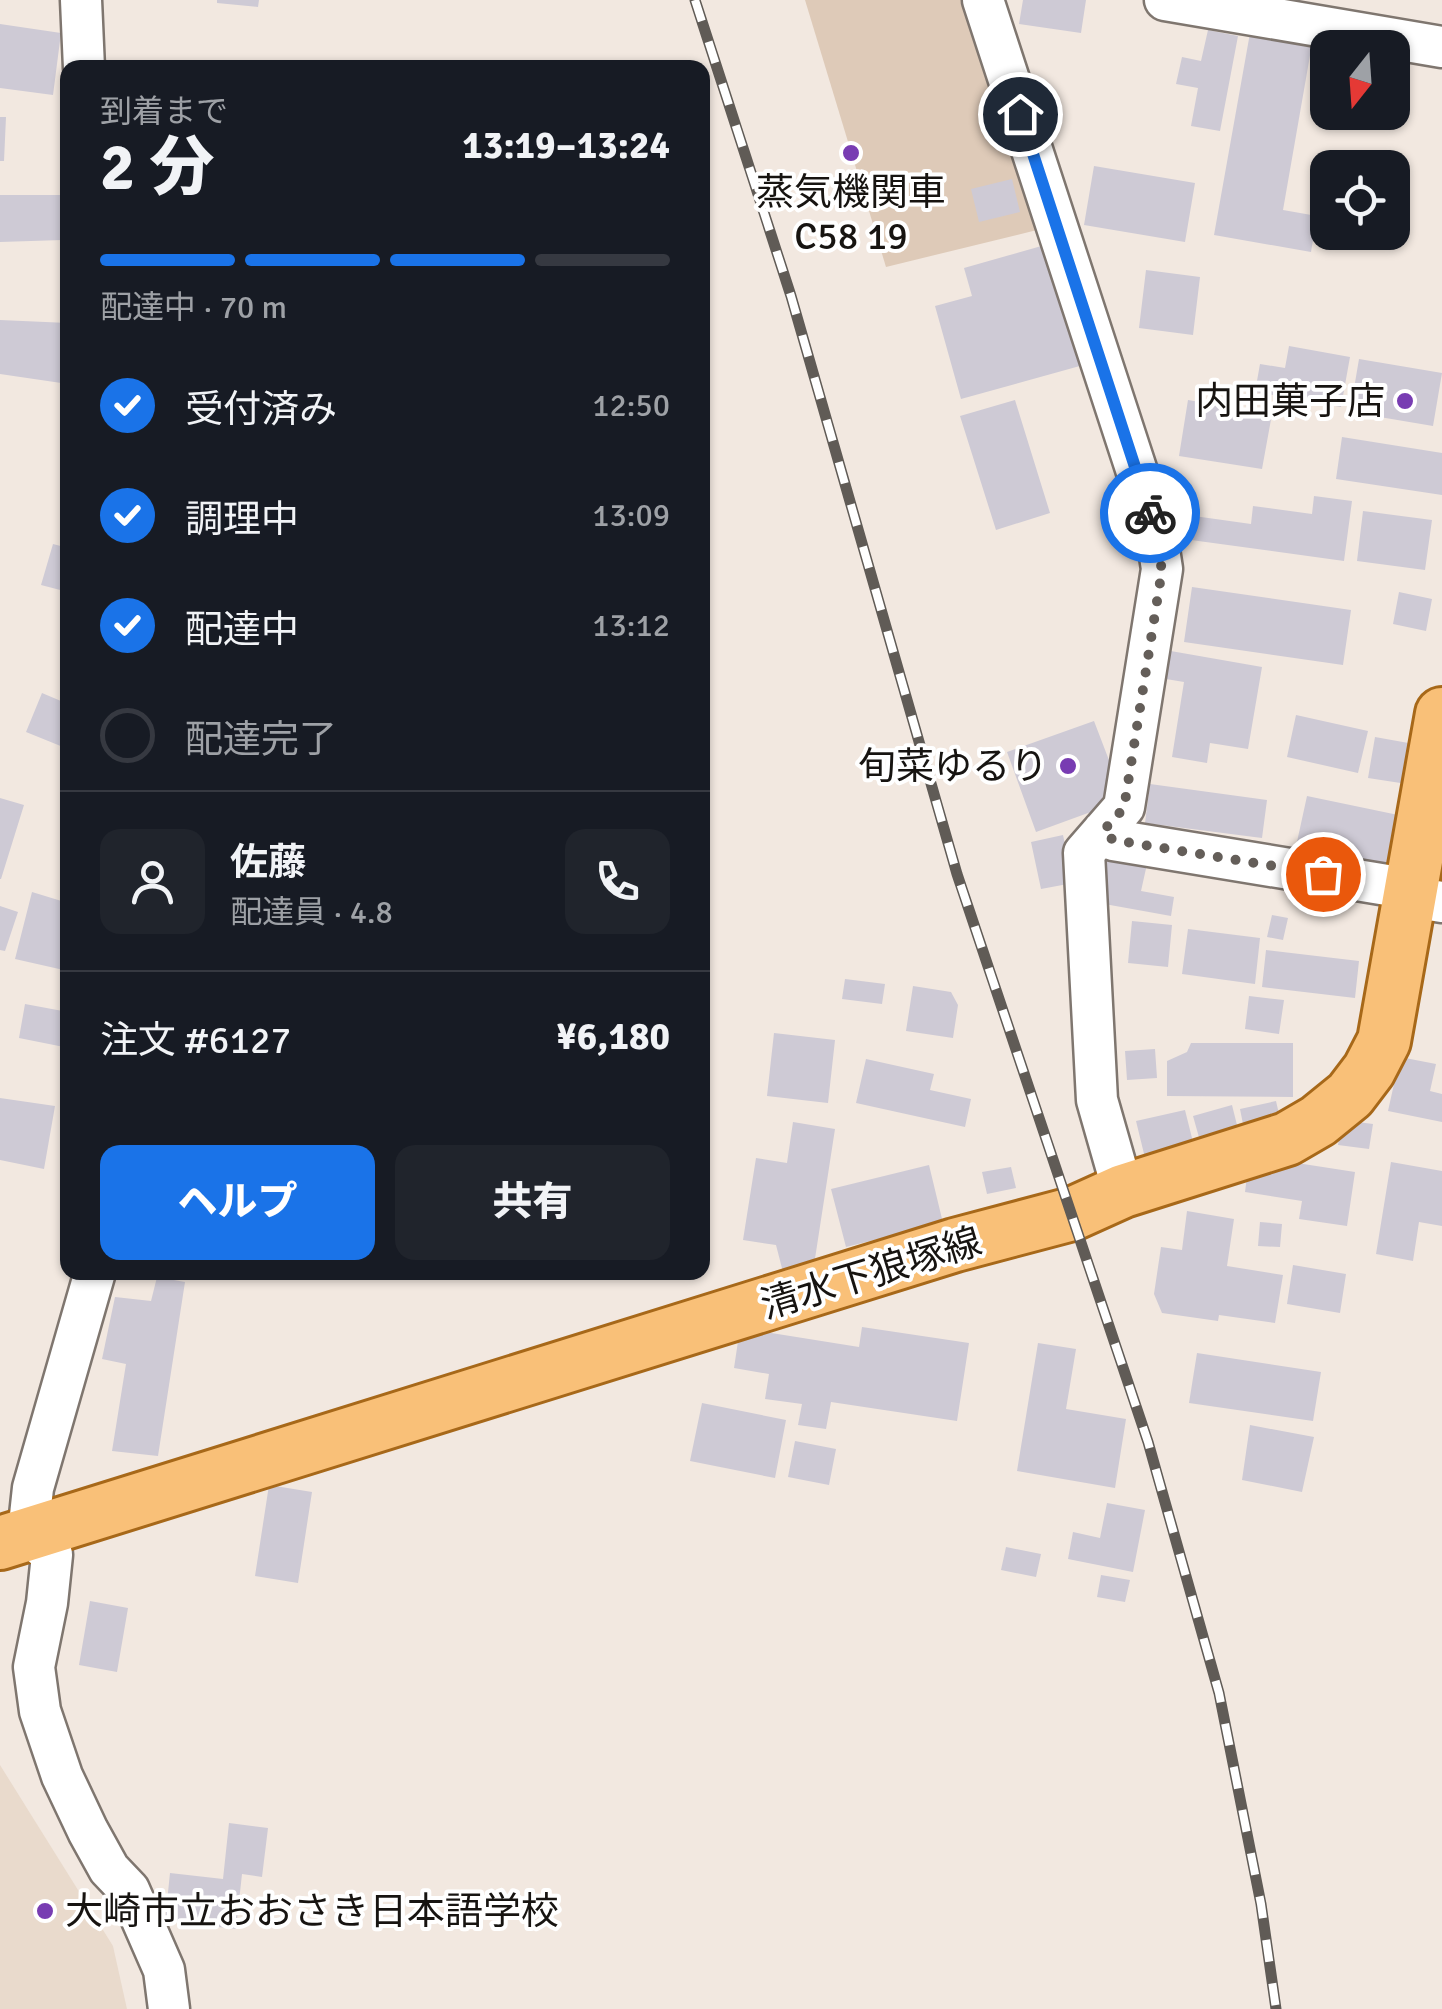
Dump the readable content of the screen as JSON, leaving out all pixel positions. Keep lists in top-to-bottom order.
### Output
{
  "streets": {
    "main road": ["清水下狼塚線"]
  },
  "places": [
    "蒸気機関車 C58 19",
    "内田菓子店",
    "旬菜ゆるり",
    "大崎市立おおさき日本語学校"
  ],
  "north": "bottom",
  "page": {
    "heading": ["2 分", "到着まで", "13:19–13:24"],
    "panel": [
      "佐藤",
      "配達員 · 4.8",
      "注文 #6127",
      "¥6,180"
    ],
    "bar": "配達中 · 70 m",
    "list": [
      ["受付済み", "12:50"],
      ["調理中", "13:09"],
      ["配達中", "13:12"],
      "配達完了"
    ],
    "buttons": ["ヘルプ", "共有"]
  }
}
